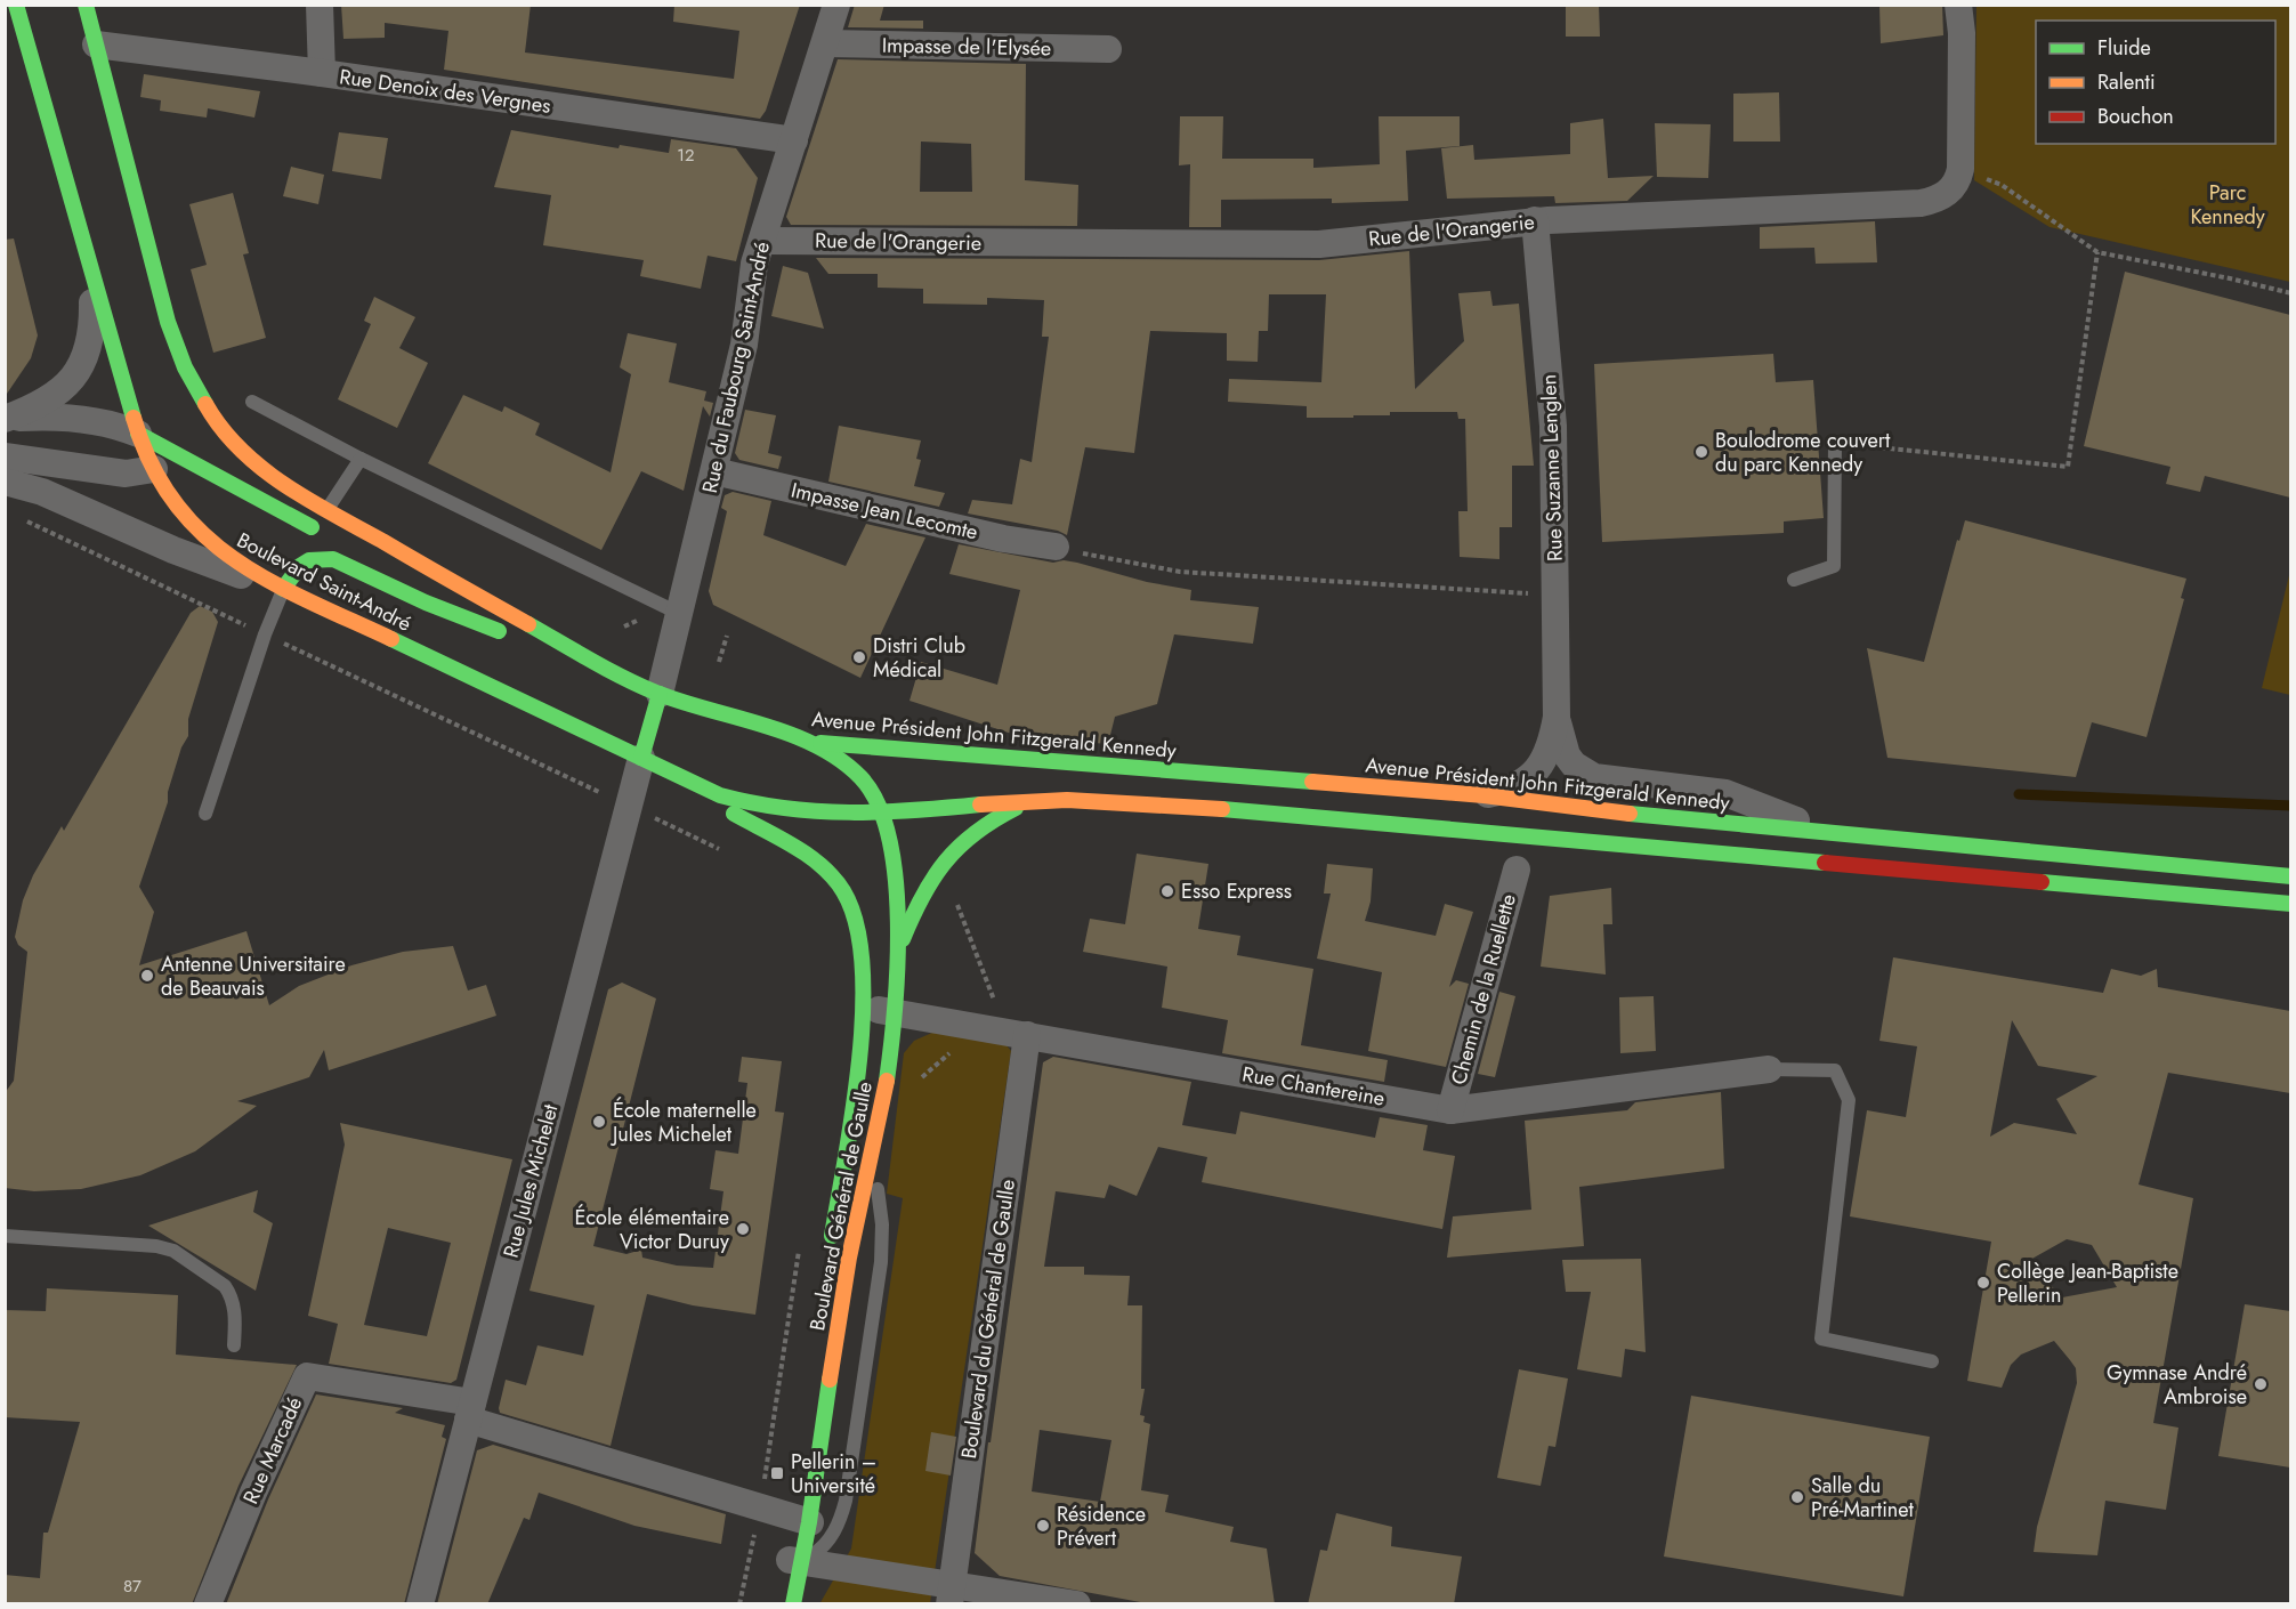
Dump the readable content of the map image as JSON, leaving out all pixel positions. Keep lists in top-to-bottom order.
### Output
{
  "streets": {
    "main road": ["Boulevard Saint-André", "Avenue Président John Fitzgerald Kennedy", "Boulevard Général de Gaulle"],
    "street": [
      "Impasse de l'Elysée",
      "Rue Denoix des Vergnes",
      "Rue de l'Orangerie",
      "Rue du Faubourg Saint-André",
      "Rue Suzanne Lenglen",
      "Impasse Jean Lecomte",
      "Chemin de la Ruellette",
      "Rue Chantereine",
      "Rue Jules Michelet",
      "Boulevard du Général de Gaulle",
      "Rue Marcadé"
    ]
  },
  "crossings": [
    ["Impasse de l'Elysée", "Rue du Faubourg Saint-André"],
    ["Rue Denoix des Vergnes", "Rue du Faubourg Saint-André"],
    ["Rue de l'Orangerie", "Rue du Faubourg Saint-André"],
    ["Rue de l'Orangerie", "Rue Suzanne Lenglen"],
    ["Rue du Faubourg Saint-André", "Impasse Jean Lecomte"],
    ["Rue Suzanne Lenglen", "Avenue Président John Fitzgerald Kennedy"],
    ["Boulevard Saint-André", "Rue Jules Michelet"],
    ["Boulevard Saint-André", "Boulevard Général de Gaulle"],
    ["Chemin de la Ruellette", "Rue Chantereine"],
    ["Rue Chantereine", "Boulevard Général de Gaulle"],
    ["Rue Chantereine", "Boulevard du Général de Gaulle"],
    ["Rue Jules Michelet", "Rue Marcadé"],
    ["Boulevard Général de Gaulle", "Rue Marcadé"]
  ],
  "parks": ["Parc Kennedy"],
  "places": {
    "other": [
      "Boulodrome couvert du parc Kennedy",
      "Distri Club Médical",
      "Esso Express",
      "Antenne Universitaire de Beauvais",
      "École maternelle Jules Michelet",
      "École élémentaire Victor Duruy",
      "Collège Jean-Baptiste Pellerin",
      "Gymnase André Ambroise",
      "Salle du Pré-Martinet",
      "Résidence Prévert"
    ],
    "transit": ["Pellerin – Université"]
  },
  "house_numbers": ["12", "87"],
  "legend": ["Fluide", "Ralenti", "Bouchon"]
}
